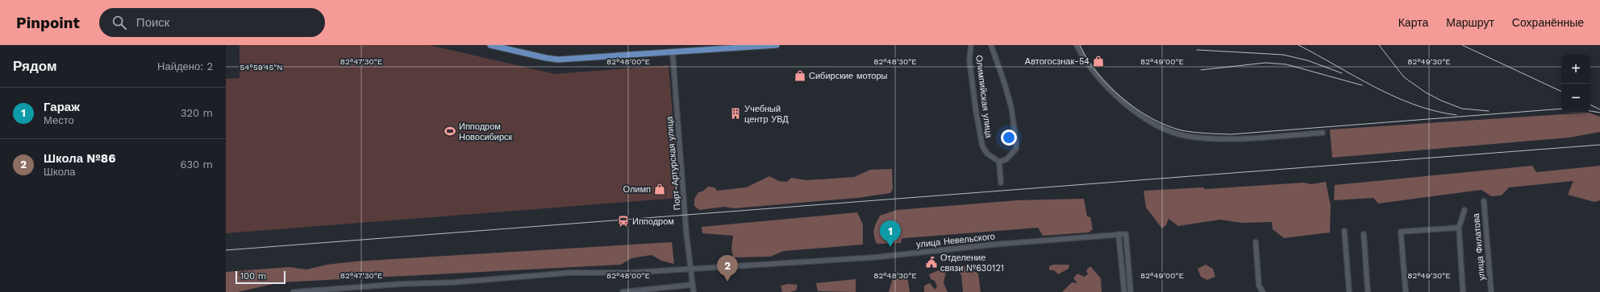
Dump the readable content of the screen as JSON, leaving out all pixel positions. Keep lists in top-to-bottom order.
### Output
{
  "streets": {
    "street": [
      "Олимпийская улица",
      "Порт-Артурская улица",
      "улица Невельского",
      "улица Филатова"
    ]
  },
  "crossings": [
    ["Порт-Артурская улица", "улица Невельского"]
  ],
  "places": {
    "shop": ["Автогосзнак-54", "Сибирские моторы", "Олимп"],
    "building": ["Учебный центр УВД"],
    "sports": ["Ипподром Новосибирск"],
    "station": ["Ипподром"],
    "public building": ["Отделение связи №630121"]
  },
  "scale_bar": "100 m",
  "page": {
    "header": "Pinpoint",
    "search": "Поиск",
    "nav": ["Карта", "Маршрут", "Сохранённые"],
    "heading": ["Рядом", "Найдено: 2"],
    "map_buttons": ["+", "−"],
    "list": [
      {
        "mark": "1",
        "name": "Гараж",
        "note": "Место",
        "value": "320 m"
      },
      {
        "mark": "2",
        "name": "Школа №86",
        "note": "Школа",
        "value": "630 m"
      }
    ],
    "pins": ["1", "2"],
    "scale": "100 m"
  },
  "coordinates": [
    "82°47'30\"E",
    "82°48'00\"E",
    "82°48'30\"E",
    "82°49'00\"E",
    "82°49'30\"E",
    "54°59'45\"N"
  ]
}
